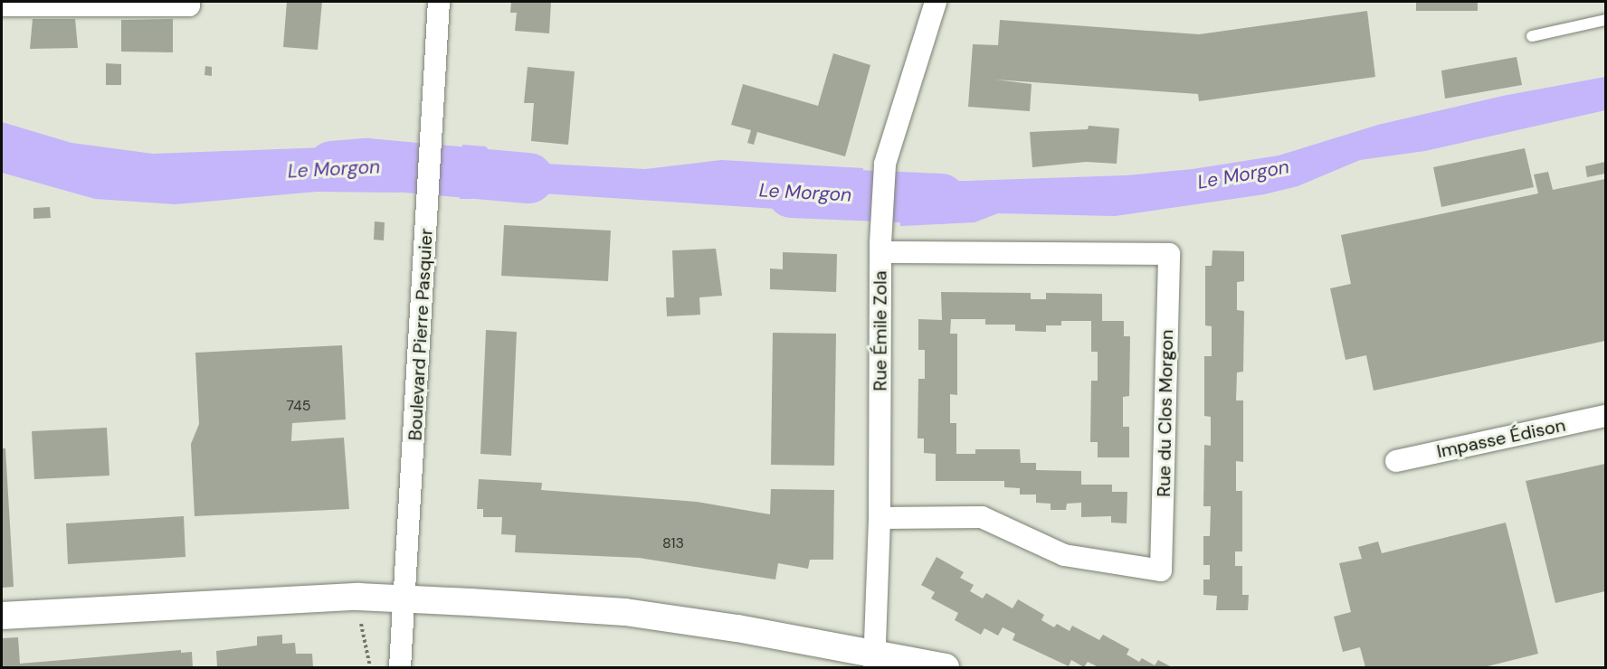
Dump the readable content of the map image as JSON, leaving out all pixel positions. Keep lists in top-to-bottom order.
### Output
{
  "streets": {
    "street": [
      "Rue Émile Zola",
      "Boulevard Pierre Pasquier",
      "Rue du Clos Morgon",
      "Impasse Édison"
    ]
  },
  "crossings": [
    ["Rue Émile Zola", "Rue du Clos Morgon"]
  ],
  "water": ["Le Morgon"],
  "house_numbers": ["745", "813"]
}
